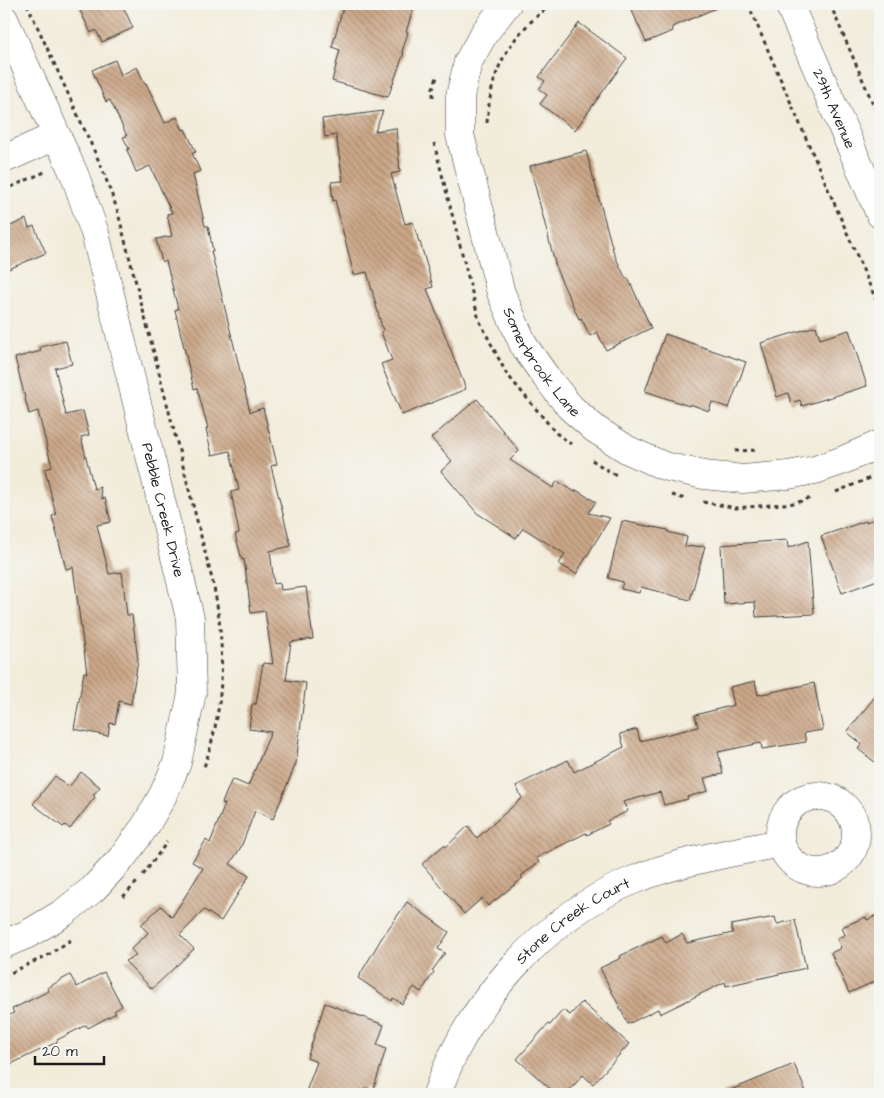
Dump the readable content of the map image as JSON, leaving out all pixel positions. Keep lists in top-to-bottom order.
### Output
{
  "streets": {
    "street": [
      "29th Avenue",
      "Somerbrook Lane",
      "Pebble Creek Drive",
      "Stone Creek Court"
    ]
  },
  "scale_bar": "20 m"
}
